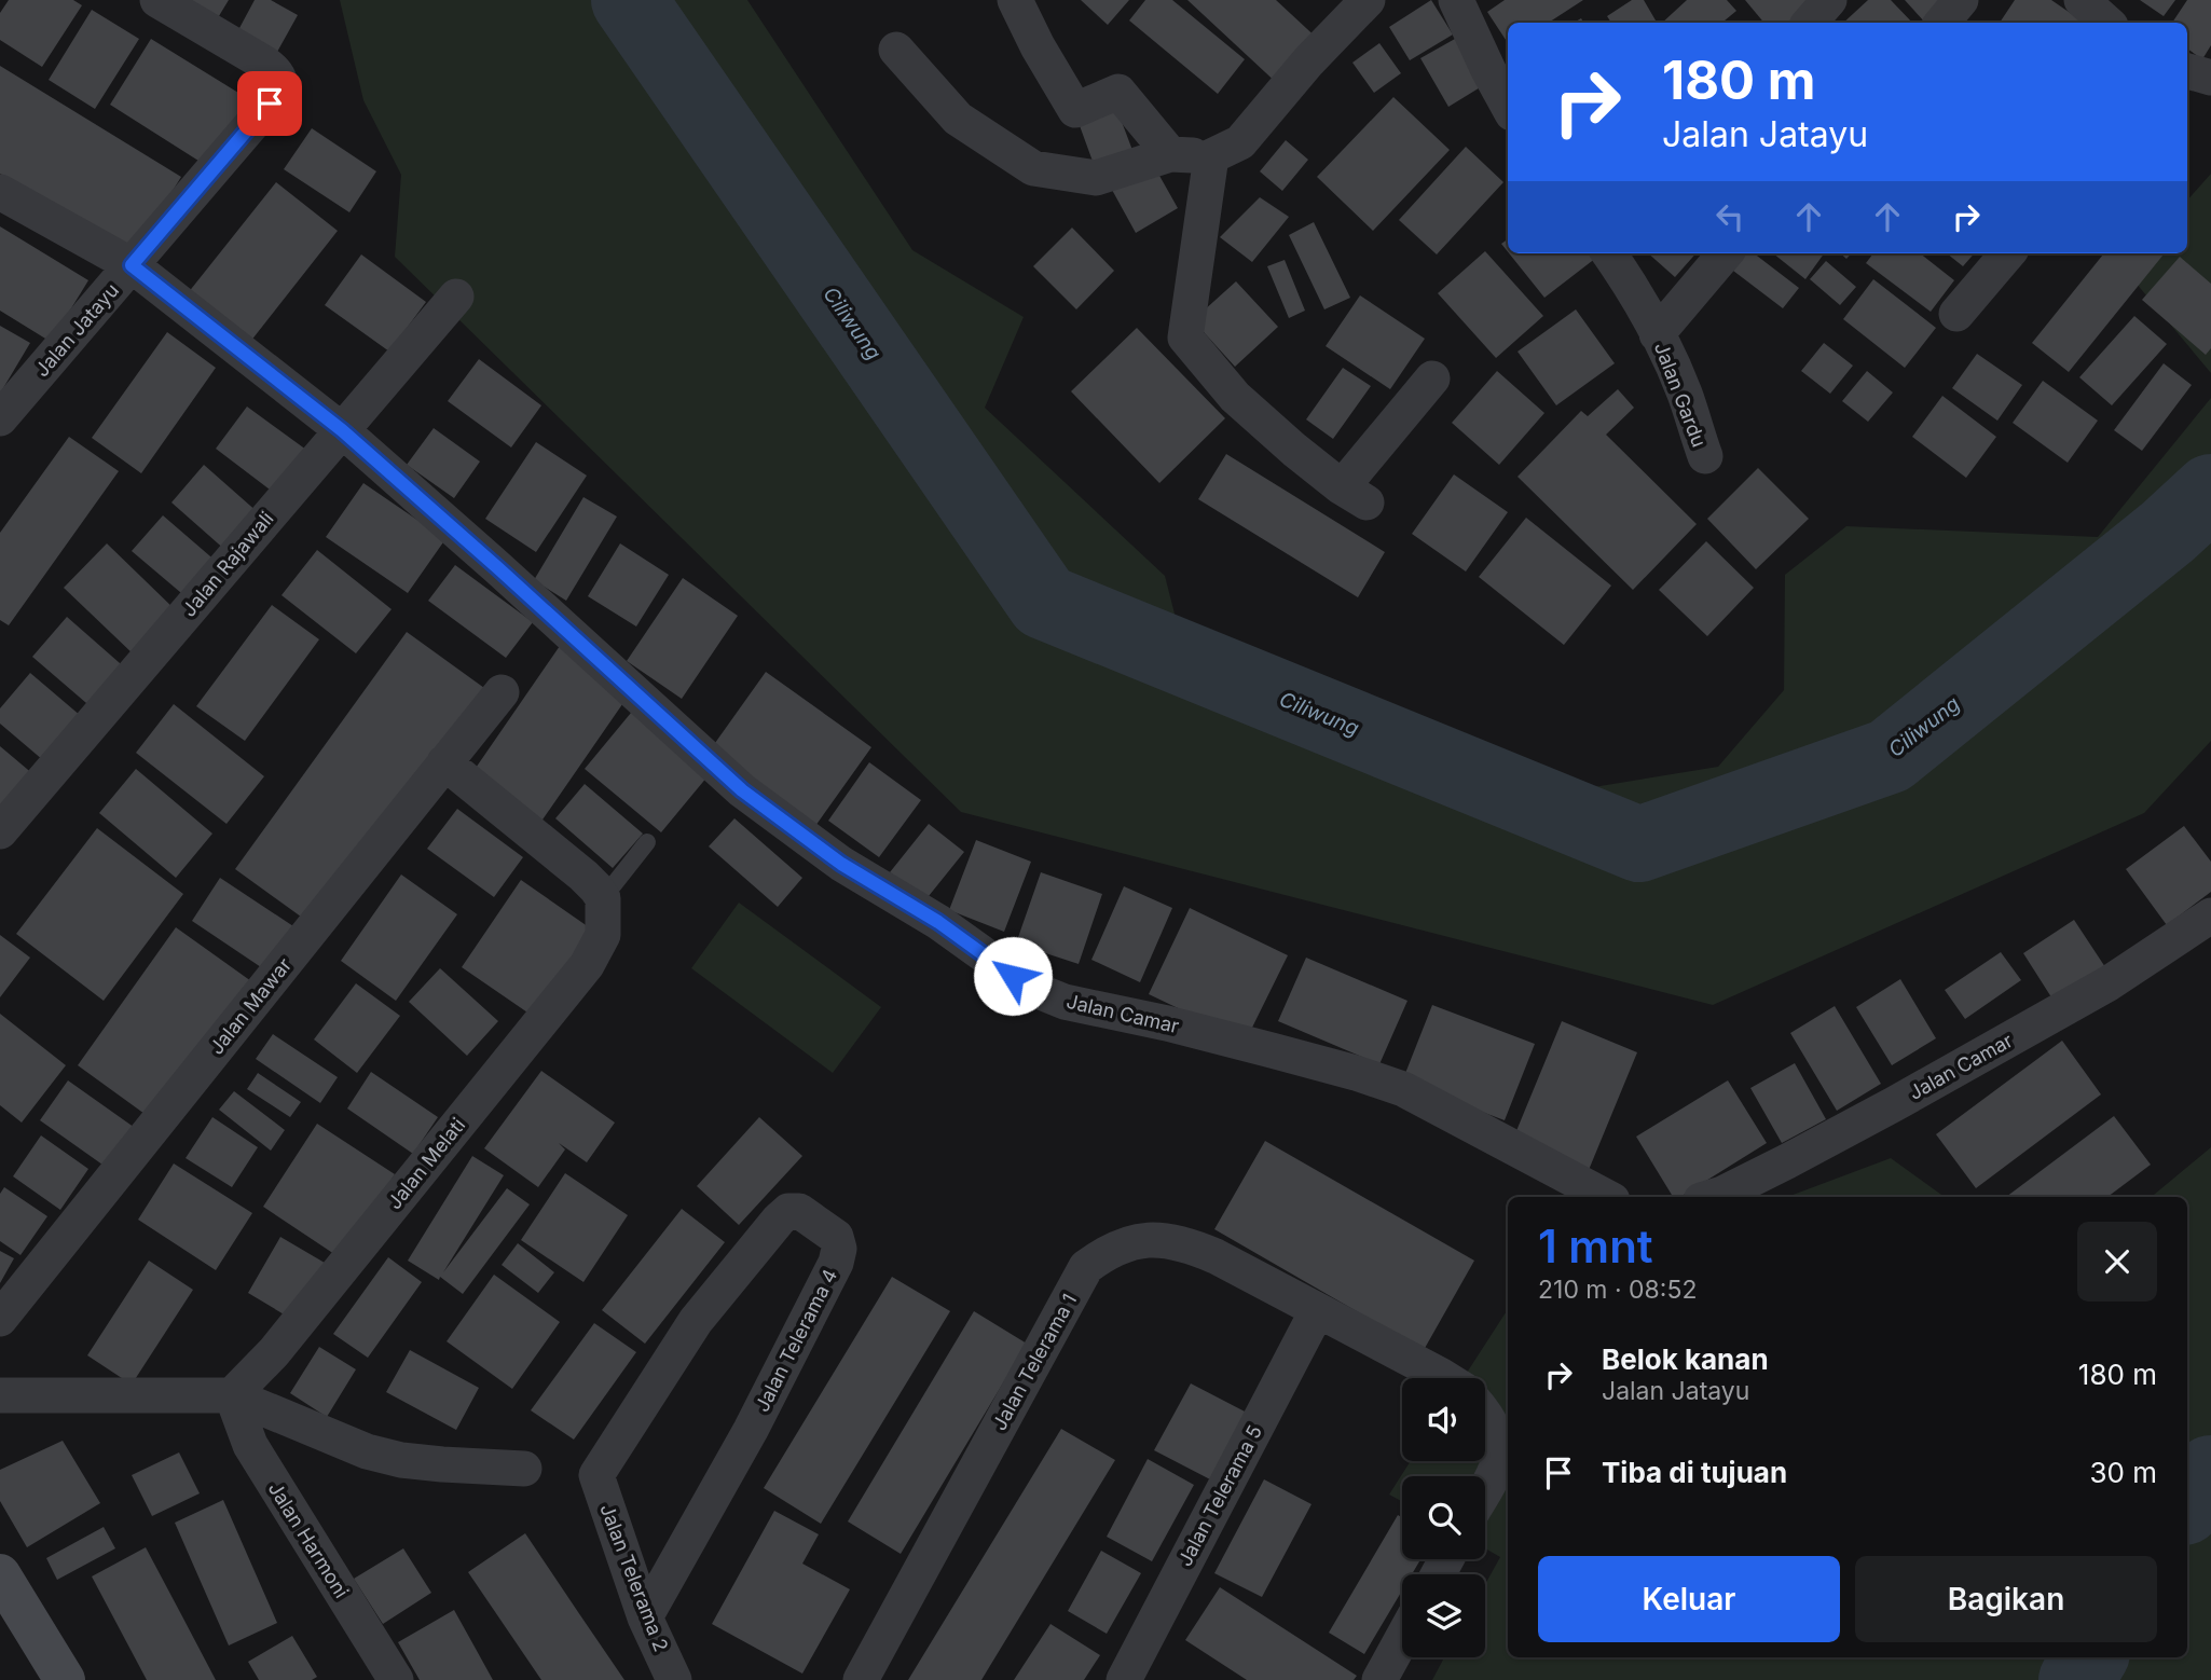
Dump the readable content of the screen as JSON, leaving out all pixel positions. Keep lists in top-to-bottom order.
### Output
{
  "streets": {
    "street": [
      "Jalan Jatayu",
      "Jalan Gardu",
      "Jalan Rajawali",
      "Jalan Mawar",
      "Jalan Camar",
      "Jalan Melati",
      "Jalan Telerama 4",
      "Jalan Telerama 1",
      "Jalan Telerama 5",
      "Jalan Harmoni",
      "Jalan Telerama 2"
    ]
  },
  "crossings": [
    ["Jalan Jatayu", "Jalan Camar"],
    ["Jalan Rajawali", "Jalan Camar"],
    ["Jalan Melati", "Jalan Harmoni"],
    ["Jalan Telerama 4", "Jalan Telerama 2"],
    ["Jalan Telerama 1", "Jalan Telerama 5"]
  ],
  "water": ["Ciliwung"],
  "page": {
    "turn": ["180 m", "Jalan Jatayu"],
    "heading": ["1 mnt", "210 m · 08:52"],
    "list": [
      {
        "name": "Belok kanan",
        "note": "Jalan Jatayu",
        "value": "180 m"
      },
      {
        "name": "Tiba di tujuan",
        "value": "30 m"
      }
    ],
    "buttons": ["Keluar", "Bagikan"]
  }
}
